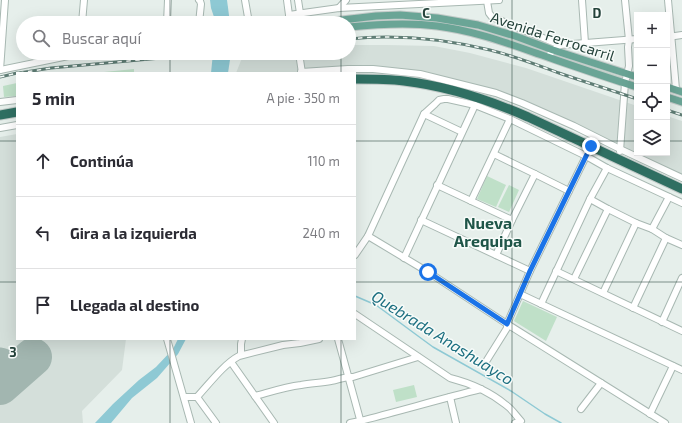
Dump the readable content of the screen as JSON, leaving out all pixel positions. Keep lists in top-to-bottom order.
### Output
{
  "streets": {
    "main road": ["Avenida Ferrocarril"]
  },
  "districts": ["Nueva Arequipa"],
  "water": ["Quebrada Anashuayco"],
  "page": {
    "map_buttons": ["+", "−"],
    "search": "Buscar aquí",
    "heading": ["5 min", "A pie · 350 m"],
    "list": [
      ["Continúa", "110 m"],
      ["Gira a la izquierda", "240 m"],
      "Llegada al destino"
    ]
  },
  "grid": {
    "columns": ["C", "D"],
    "rows": ["3"]
  }
}
